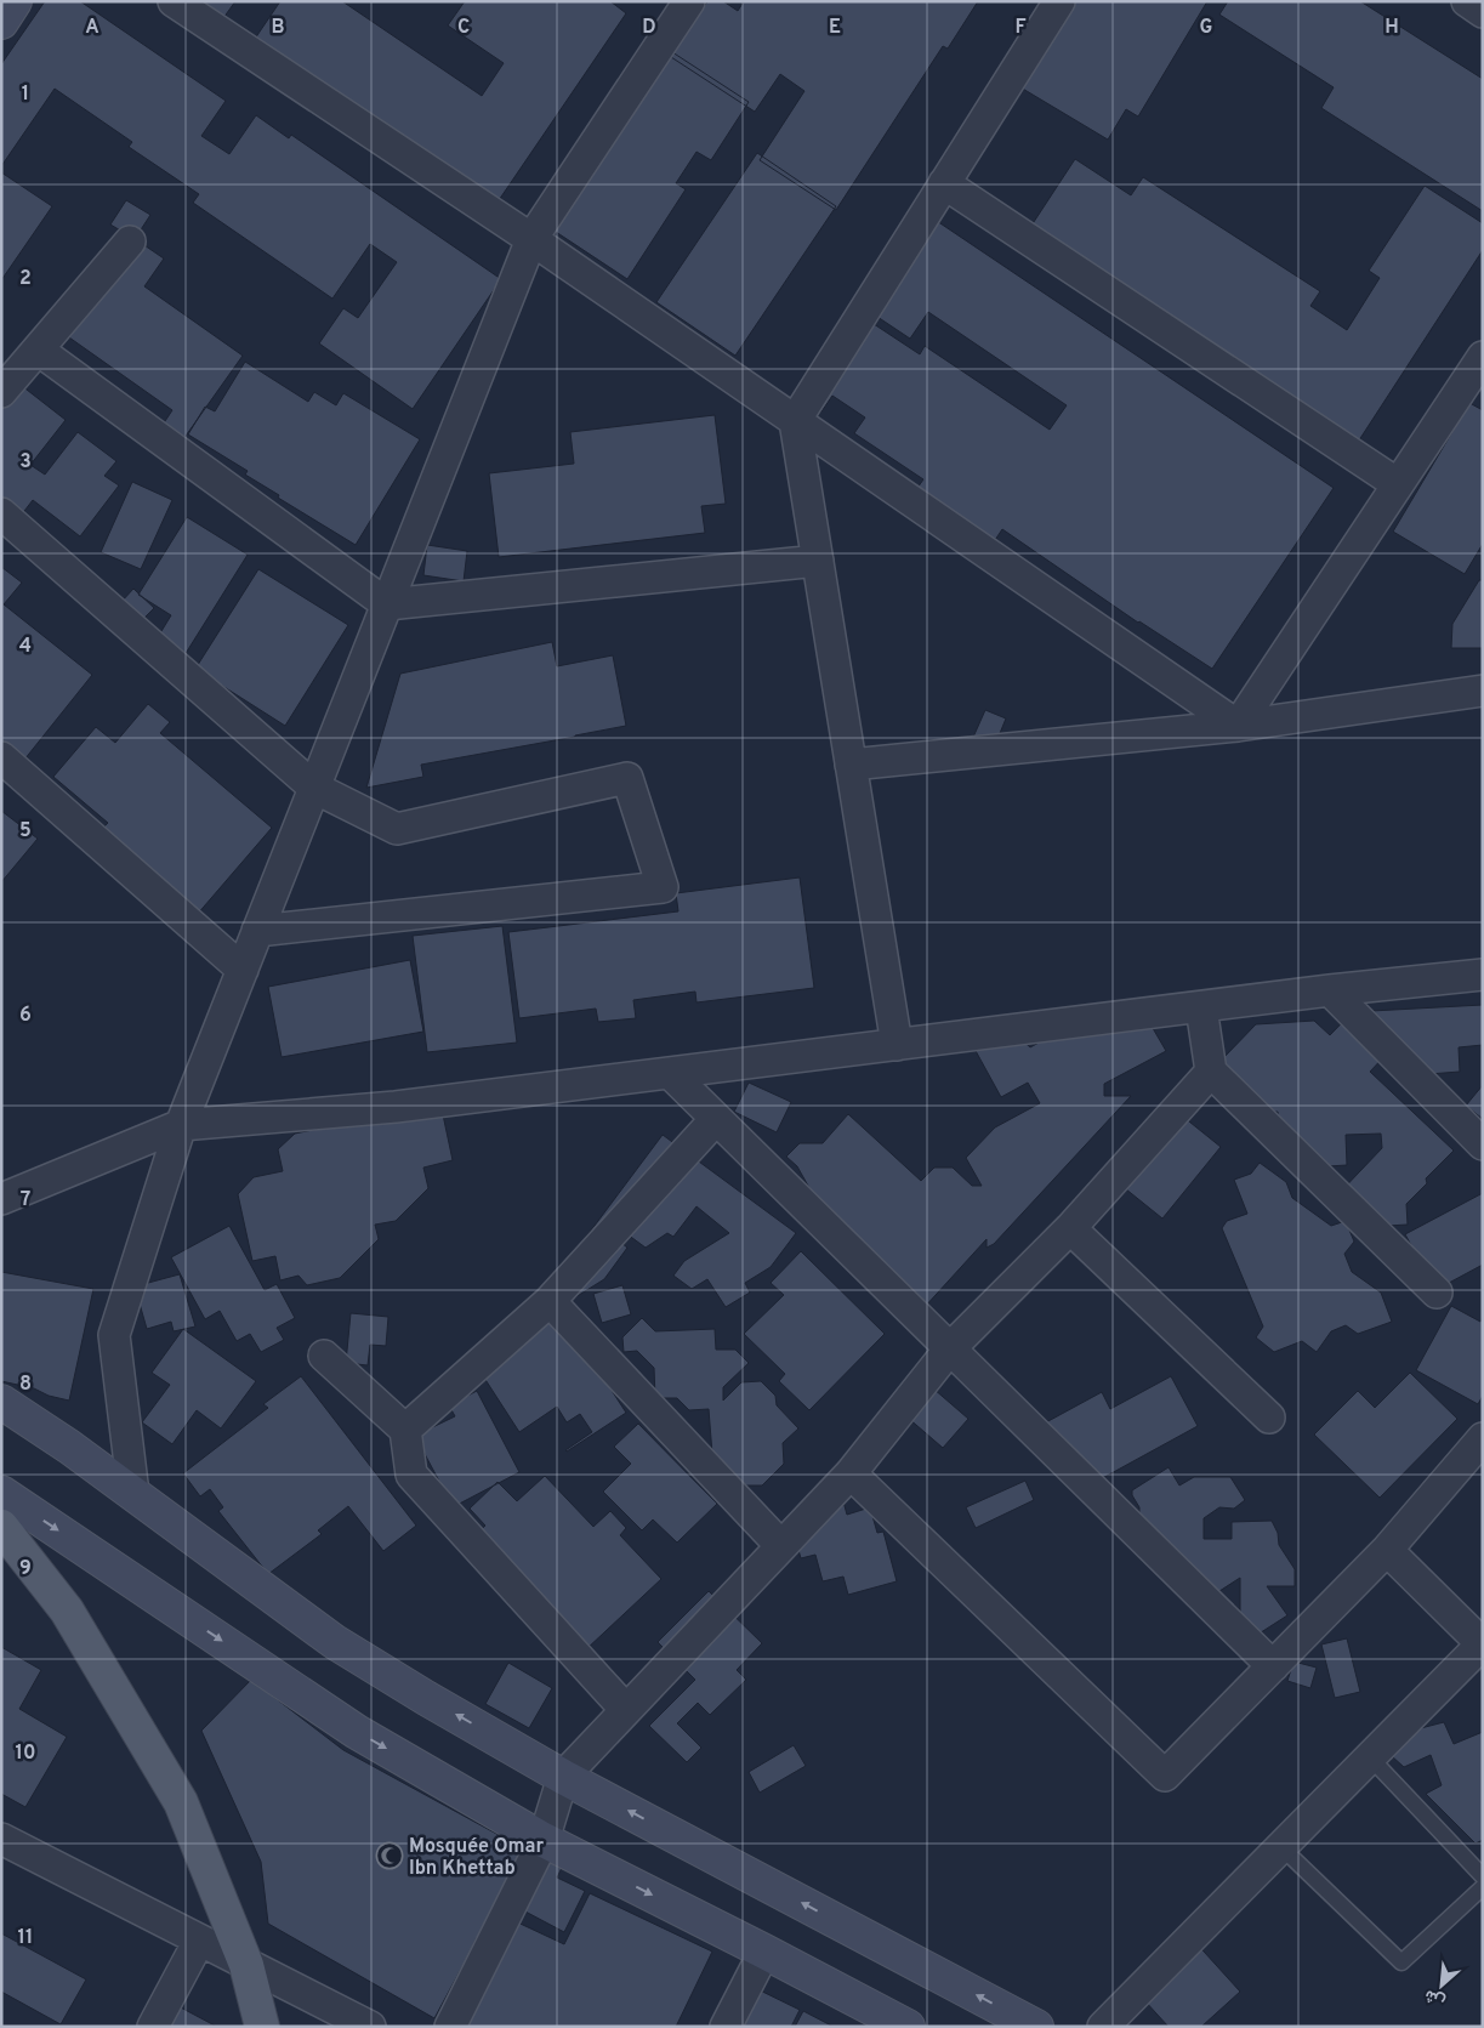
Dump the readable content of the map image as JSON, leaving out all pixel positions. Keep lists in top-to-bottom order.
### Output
{
  "places": {
    "mosque": ["Mosquée Omar Ibn Khettab"]
  },
  "north": "bottom left",
  "grid": {
    "columns": [
      "A",
      "B",
      "C",
      "D",
      "E",
      "F",
      "G",
      "H"
    ],
    "rows": [
      "1",
      "2",
      "3",
      "4",
      "5",
      "6",
      "7",
      "8",
      "9",
      "10",
      "11"
    ]
  }
}
